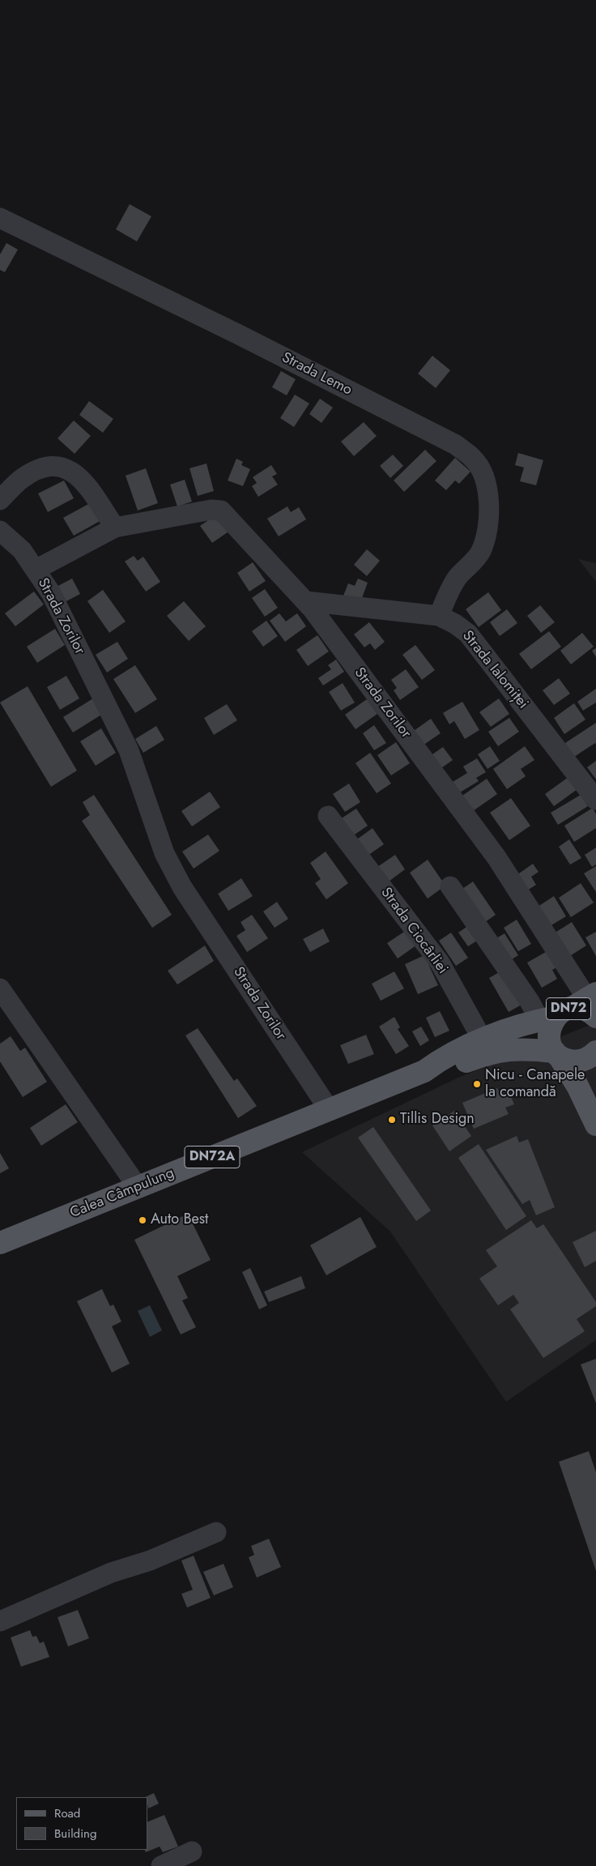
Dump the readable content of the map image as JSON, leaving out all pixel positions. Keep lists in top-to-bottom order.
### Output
{
  "streets": {
    "main road": ["DN72", "DN72A", "Calea Câmpulung"],
    "street": [
      "Strada Lemo",
      "Strada Zorilor",
      "Strada Ialomiței",
      "Strada Ciocârliei"
    ]
  },
  "crossings": [
    ["Strada Lemo", "Strada Ialomiței"],
    ["Strada Zorilor", "Strada Ialomiței"],
    ["Strada Zorilor", "DN72"],
    ["Strada Zorilor", "Calea Câmpulung"],
    ["Strada Ciocârliei", "Calea Câmpulung"],
    ["DN72", "Calea Câmpulung"]
  ],
  "places": ["Nicu - Canapele la comandă", "Tillis Design", "Auto Best"],
  "legend": ["Road", "Building"]
}
